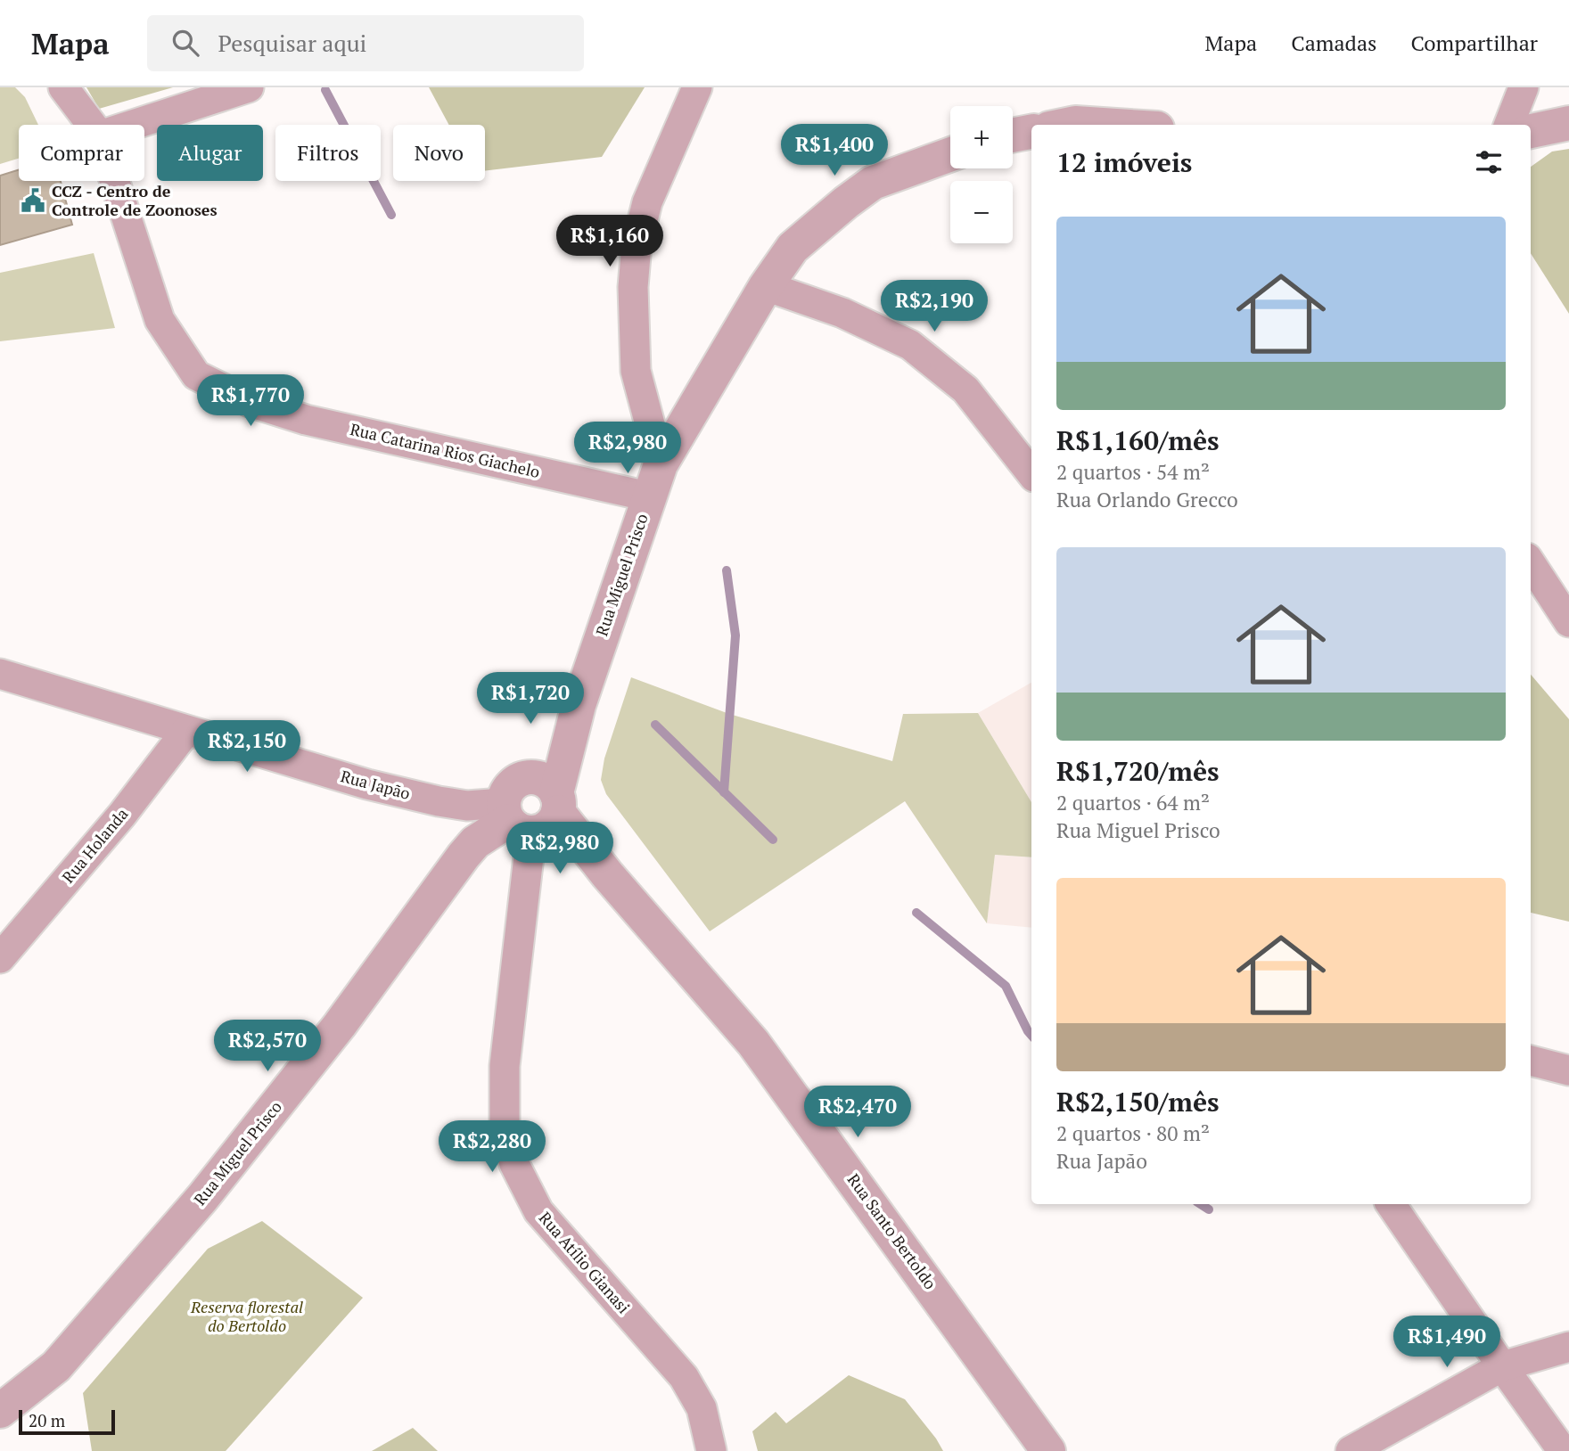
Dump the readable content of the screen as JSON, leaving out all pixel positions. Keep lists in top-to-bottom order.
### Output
{
  "streets": {
    "street": [
      "Rua Catarina Rios Giachelo",
      "Rua Miguel Prisco",
      "Rua Japão",
      "Rua Holanda",
      "Rua Santo Bertoldo",
      "Rua Atílio Gianasi"
    ]
  },
  "crossings": [
    ["Rua Catarina Rios Giachelo", "Rua Miguel Prisco"],
    ["Rua Miguel Prisco", "Rua Japão"],
    ["Rua Miguel Prisco", "Rua Santo Bertoldo"],
    ["Rua Miguel Prisco", "Rua Atílio Gianasi"],
    ["Rua Japão", "Rua Holanda"],
    ["Rua Japão", "Rua Santo Bertoldo"],
    ["Rua Japão", "Rua Atílio Gianasi"],
    ["Rua Santo Bertoldo", "Rua Atílio Gianasi"]
  ],
  "parks": ["Reserva florestal do Bertoldo"],
  "places": {
    "public building": ["CCZ - Centro de Controle de Zoonoses"]
  },
  "scale_bar": "20 m",
  "page": {
    "header": "Mapa",
    "search": "Pesquisar aqui",
    "nav": ["Mapa", "Camadas", "Compartilhar"],
    "map_buttons": ["+", "−"],
    "price": [
      "R$1,400",
      "R$1,160",
      "R$2,190",
      "R$1,770",
      "R$2,980",
      "R$1,720",
      "R$2,150",
      "R$2,980",
      "R$2,570",
      "R$2,470",
      "R$2,280",
      "R$1,490"
    ],
    "chip": [
      "Comprar",
      "Alugar",
      "Filtros",
      "Novo"
    ],
    "heading": "12 imóveis",
    "list": [
      {
        "name": "R$1,160/mês",
        "note": "2 quartos · 54 m² · Rua Orlando Grecco"
      },
      {
        "name": "R$1,720/mês",
        "note": "2 quartos · 64 m² · Rua Miguel Prisco"
      },
      {
        "name": "R$2,150/mês",
        "note": "2 quartos · 80 m² · Rua Japão"
      }
    ],
    "scale": "20 m"
  }
}
